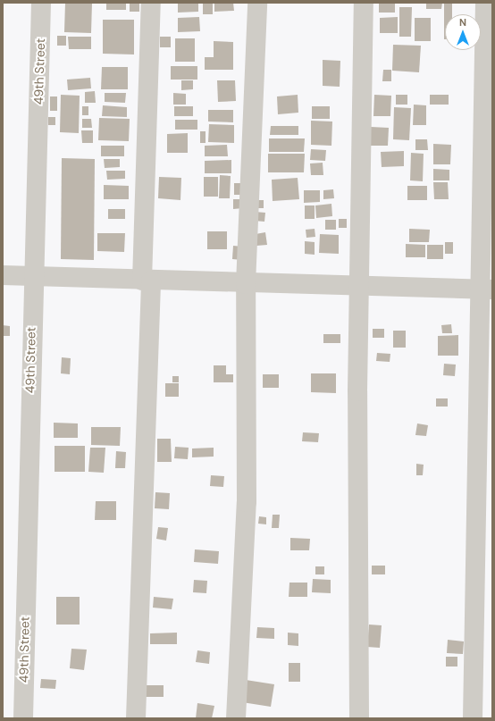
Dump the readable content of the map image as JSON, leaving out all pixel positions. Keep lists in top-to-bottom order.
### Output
{
  "streets": {
    "street": ["49th Street"]
  },
  "north": "top"
}
